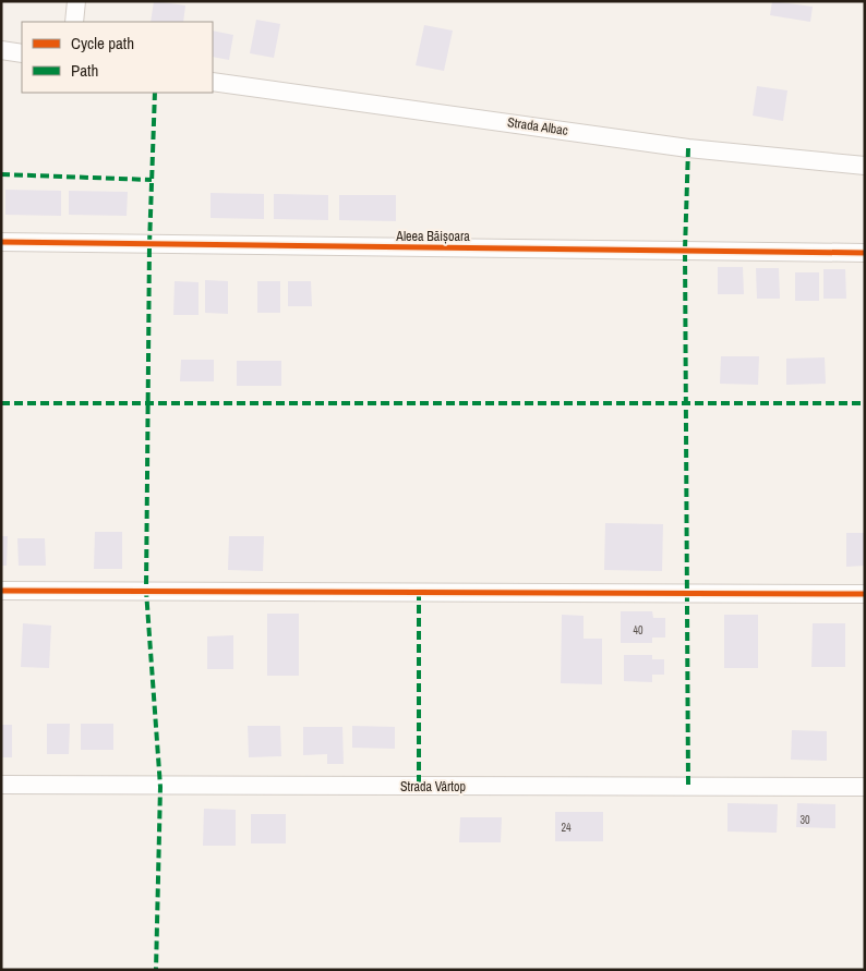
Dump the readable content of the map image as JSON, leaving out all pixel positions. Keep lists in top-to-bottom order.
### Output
{
  "streets": {
    "street": ["Strada Albac", "Aleea Băișoara", "Strada Vârtop"]
  },
  "house_numbers": ["40", "30", "24"],
  "legend": ["Cycle path", "Path"]
}
